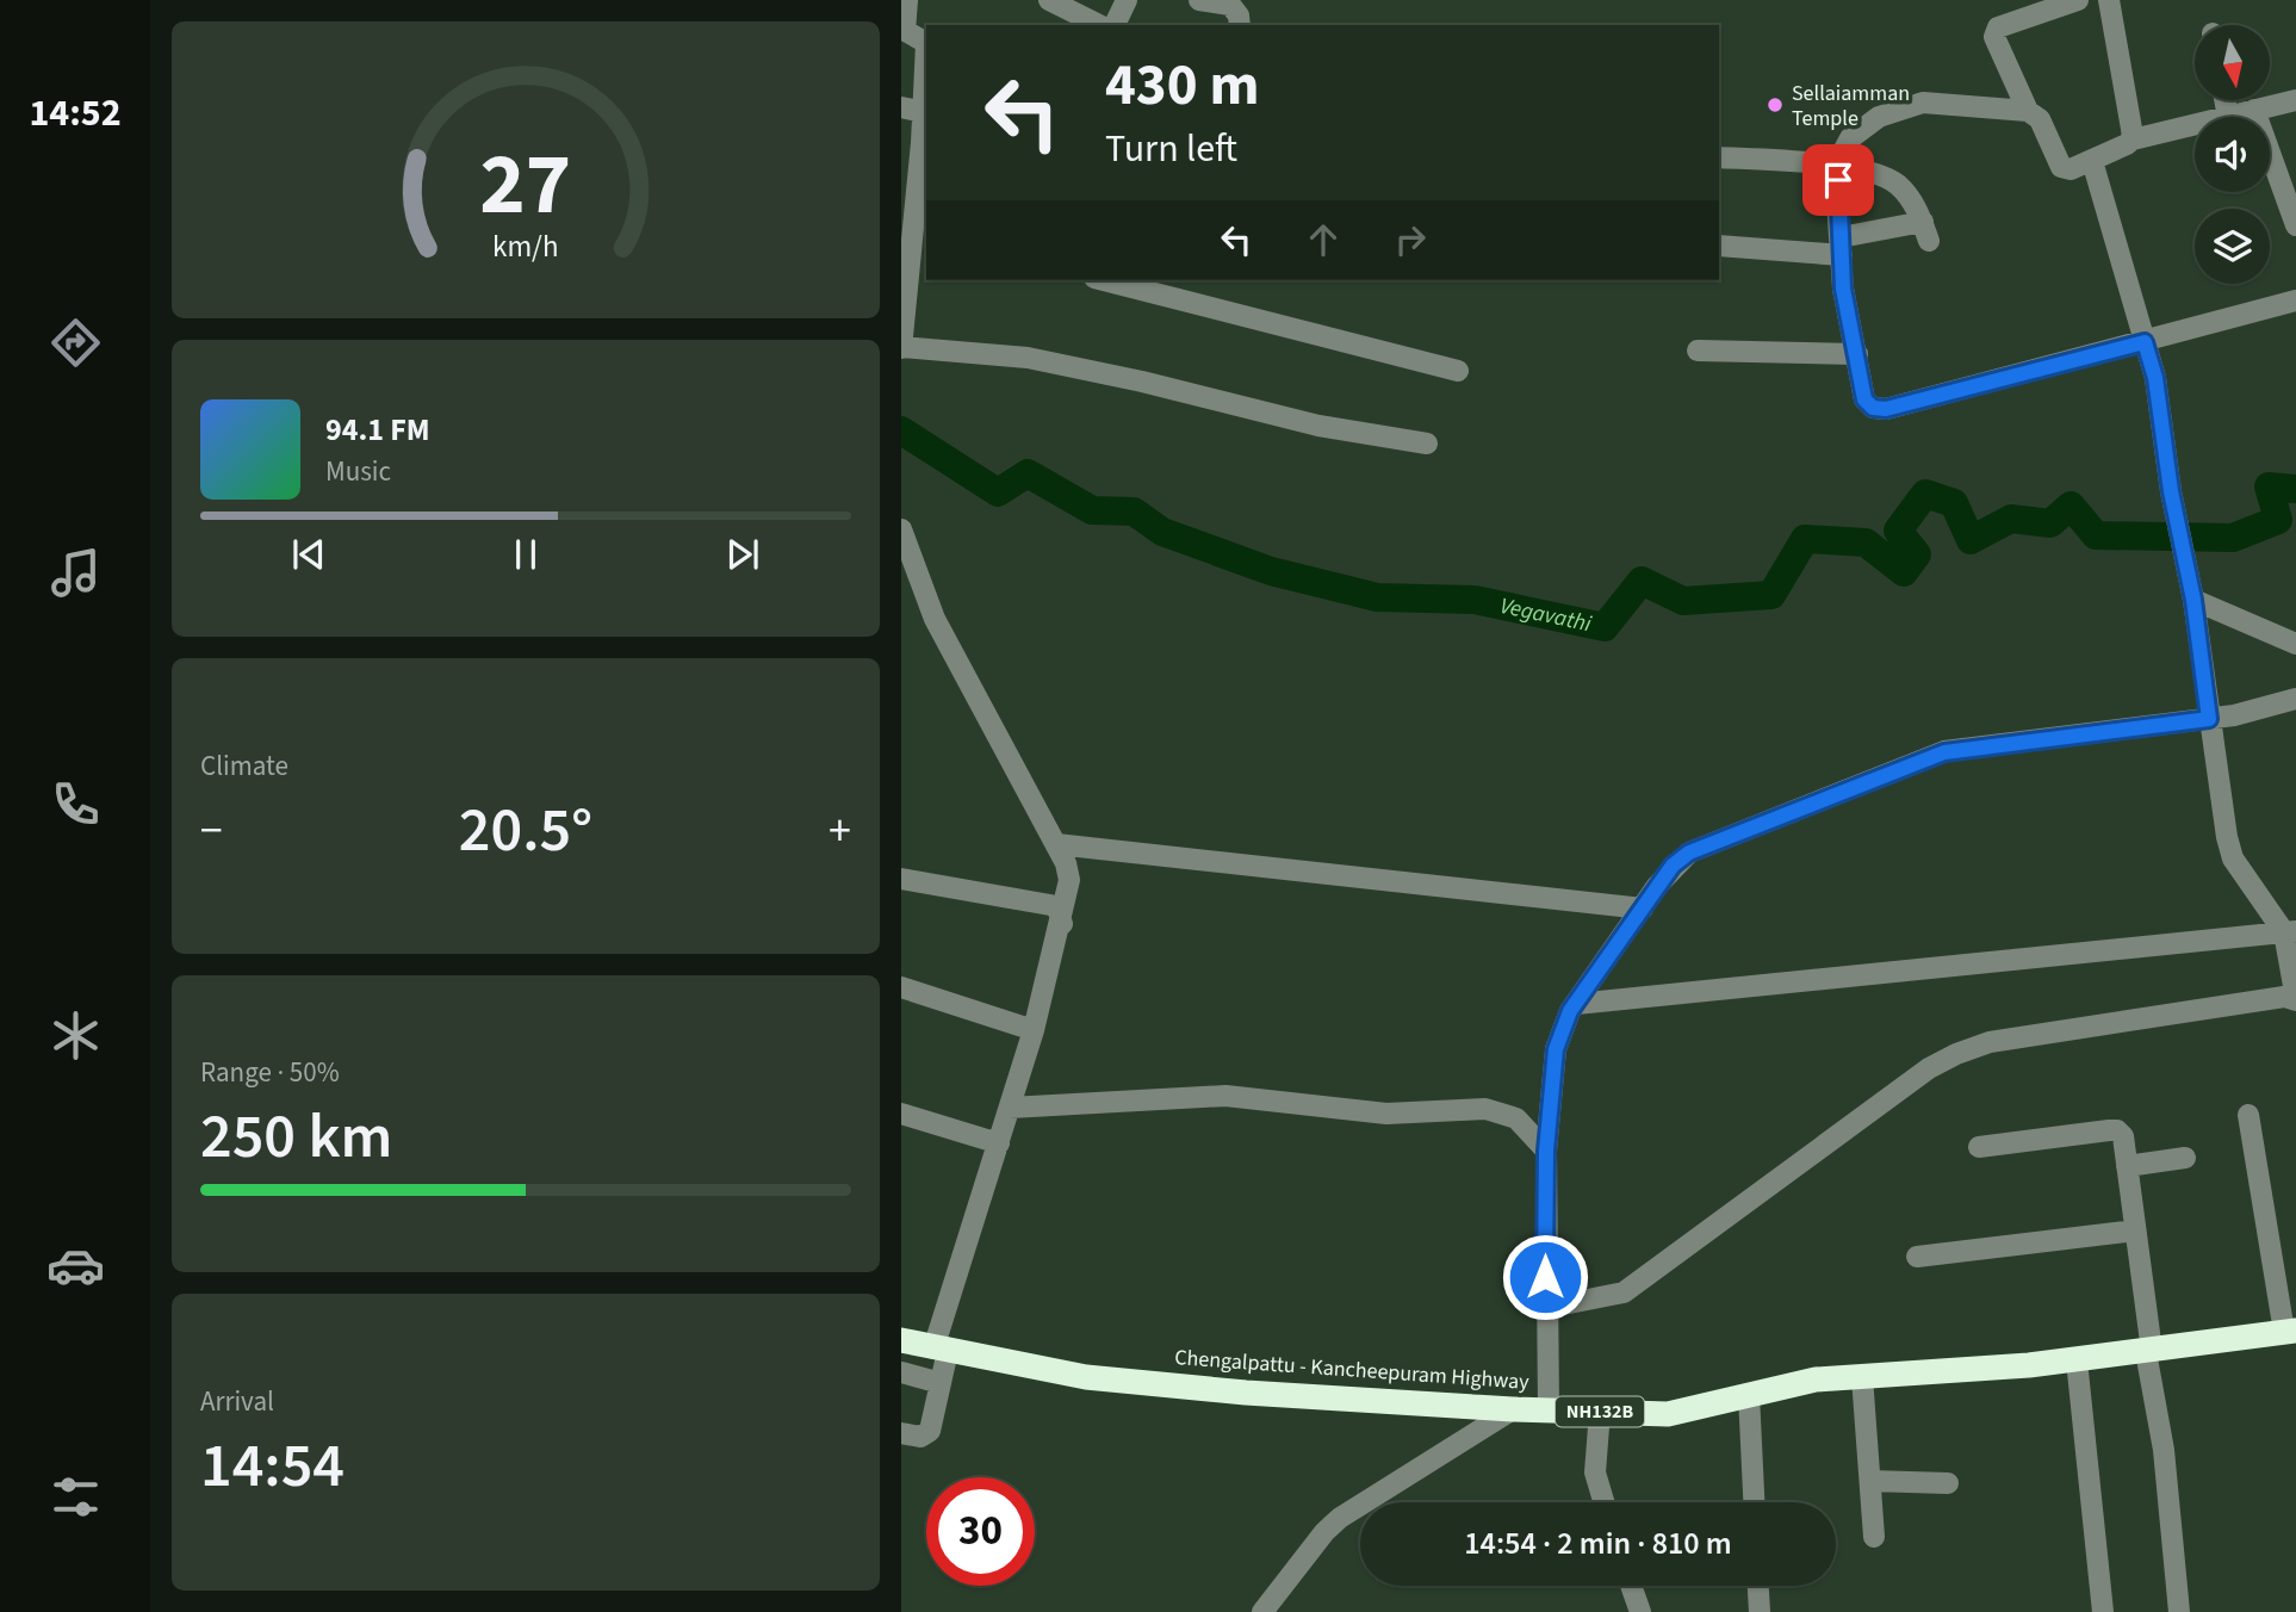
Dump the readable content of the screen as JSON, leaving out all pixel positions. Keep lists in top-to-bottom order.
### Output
{
  "streets": {
    "highway": ["Chengalpattu - Kancheepuram Highway", "NH132B"]
  },
  "water": ["Vegavathi"],
  "places": ["Sellaiamman Temple"],
  "north": "bottom",
  "page": {
    "tabs": "14:52",
    "turn": ["430 m", "Turn left"],
    "song": ["94.1 FM", "Music"],
    "tile": [
      "Climate",
      ["Range · 50%", "250 km"],
      ["Arrival", "14:54"]
    ],
    "heat": ["−", "20.5°", "+"],
    "limit": "30",
    "trip": "14:54 · 2 min · 810 m",
    "gauge": ["27", "km/h"]
  }
}
